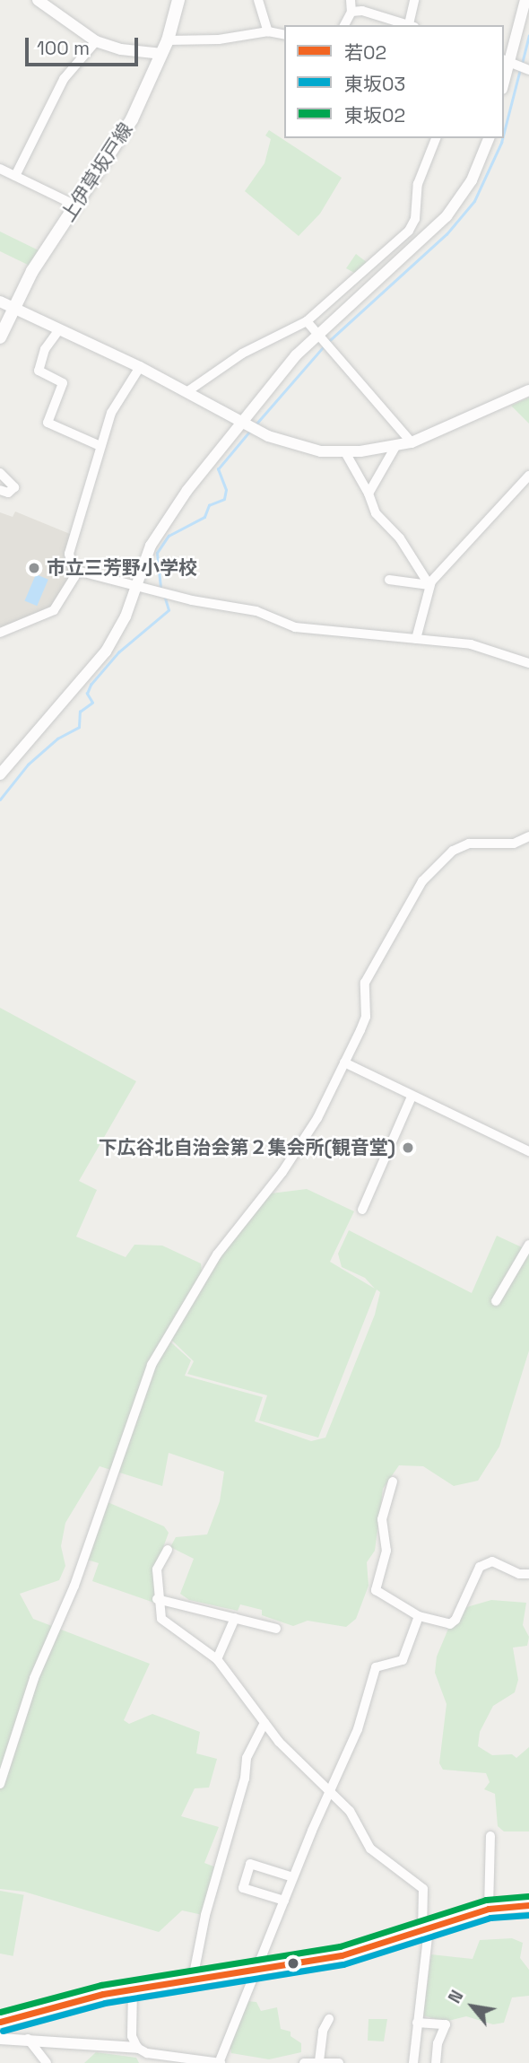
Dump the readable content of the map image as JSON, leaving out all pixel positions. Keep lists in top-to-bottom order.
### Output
{
  "streets": {
    "main road": ["上伊草坂戸線"]
  },
  "places": ["市立三芳野小学校", "下広谷北自治会第２集会所(観音堂)"],
  "lines": ["transit line 東坂02", "transit line 若02", "transit line 東坂03"],
  "legend": ["若02", "東坂03", "東坂02"],
  "scale_bar": "100 m",
  "north": "top left"
}
